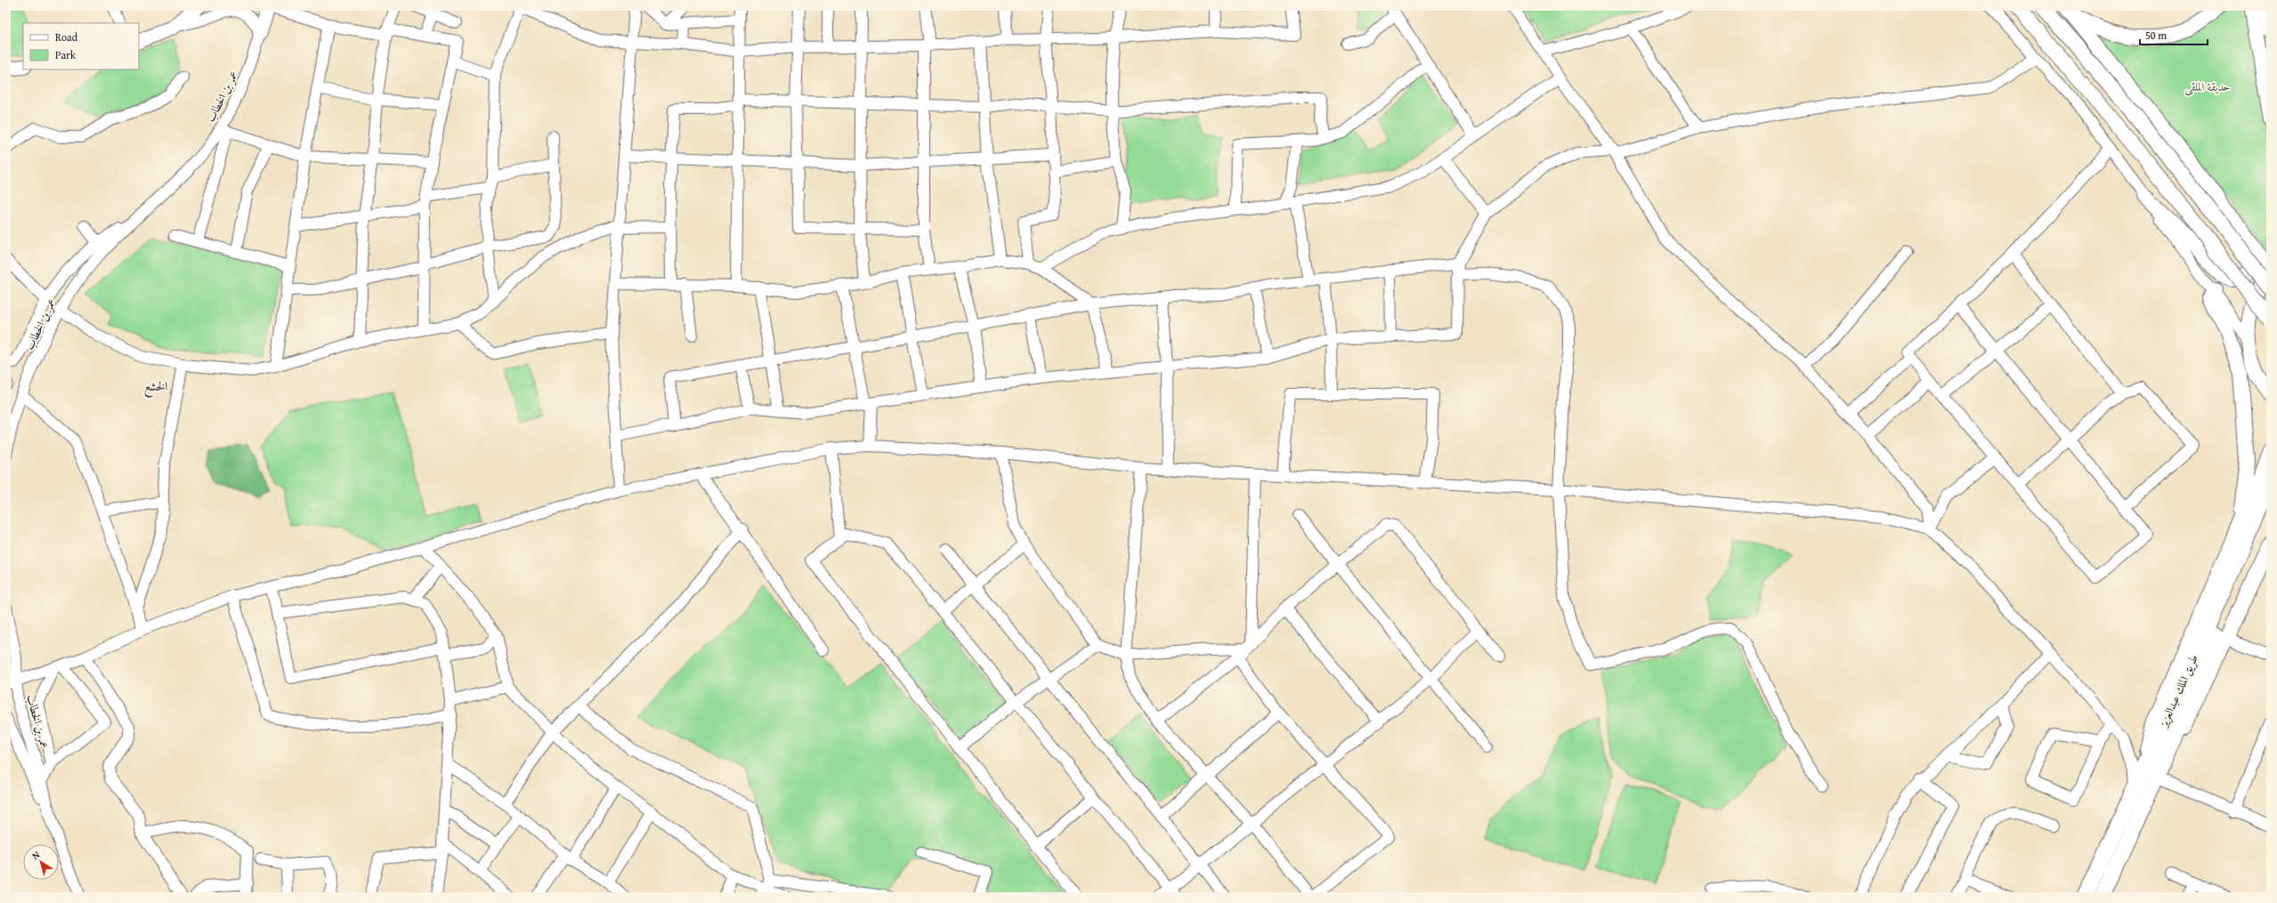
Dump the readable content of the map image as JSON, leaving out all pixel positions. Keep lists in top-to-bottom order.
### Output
{
  "streets": {
    "highway": ["طريق الملك عبدالعزيز"],
    "street": ["عمر بن الخطاب"]
  },
  "districts": ["الخشع"],
  "parks": ["حديقة الملقى"],
  "legend": ["Road", "Park"],
  "scale_bar": "50 m",
  "north": "top left"
}
